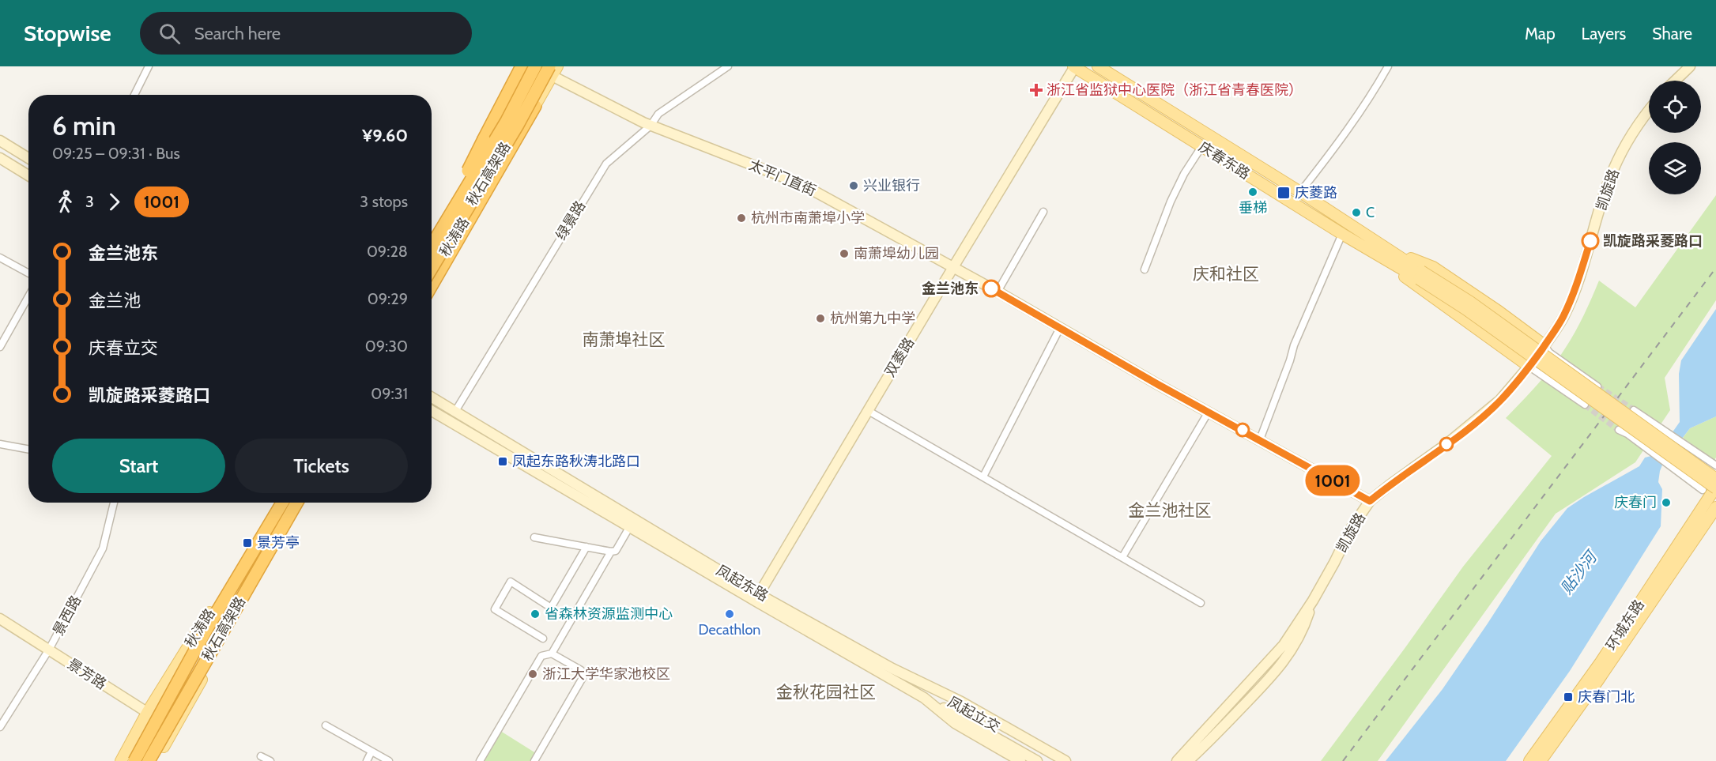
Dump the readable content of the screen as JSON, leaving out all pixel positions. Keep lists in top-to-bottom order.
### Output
{
  "streets": {
    "highway": ["秋石高架路"],
    "main road": [
      "庆春东路",
      "太平门直街",
      "凯旋路",
      "秋涛路",
      "双菱路",
      "凤起东路",
      "环城东路",
      "景芳路",
      "凤起立交"
    ],
    "street": ["绿景路", "景西路"]
  },
  "crossings": [
    ["庆春东路", "凯旋路"],
    ["庆春东路", "双菱路"],
    ["秋石高架路", "太平门直街"],
    ["秋石高架路", "秋涛路"],
    ["太平门直街", "凯旋路"],
    ["太平门直街", "绿景路"],
    ["太平门直街", "秋涛路"],
    ["太平门直街", "双菱路"],
    ["绿景路", "凤起东路"],
    ["秋涛路", "景芳路"],
    ["双菱路", "凤起东路"],
    ["凤起东路", "凤起立交"],
    ["景西路", "景芳路"]
  ],
  "districts": [
    "庆和社区",
    "南萧埠社区",
    "金兰池社区",
    "金秋花园社区"
  ],
  "water": ["贴沙河"],
  "places": {
    "health": ["浙江省监狱中心医院（浙江省青春医院）"],
    "other": [
      "兴业银行",
      "垂梯",
      "C",
      "杭州市南萧埠小学",
      "凯旋路采菱路口",
      "南萧埠幼儿园",
      "金兰池东",
      "杭州第九中学",
      "庆春门",
      "省森林资源监测中心",
      "Decathlon",
      "浙江大学华家池校区"
    ],
    "transit": [
      "庆菱路",
      "凤起东路秋涛北路口",
      "景芳亭",
      "庆春门北"
    ]
  },
  "lines": ["bus line 1001"],
  "page": {
    "header": "Stopwise",
    "search": "Search here",
    "nav": ["Map", "Layers", "Share"],
    "on_map": "1001",
    "heading": ["6 min", "09:25 – 09:31 · Bus", "¥9.60"],
    "legs": ["3", "1001", "3 stops"],
    "list": [
      {
        "name": "金兰池东",
        "value": "09:28"
      },
      {
        "name": "金兰池",
        "value": "09:29"
      },
      {
        "name": "庆春立交",
        "value": "09:30"
      },
      {
        "name": "凯旋路采菱路口",
        "value": "09:31"
      }
    ],
    "buttons": ["Start", "Tickets"]
  }
}
